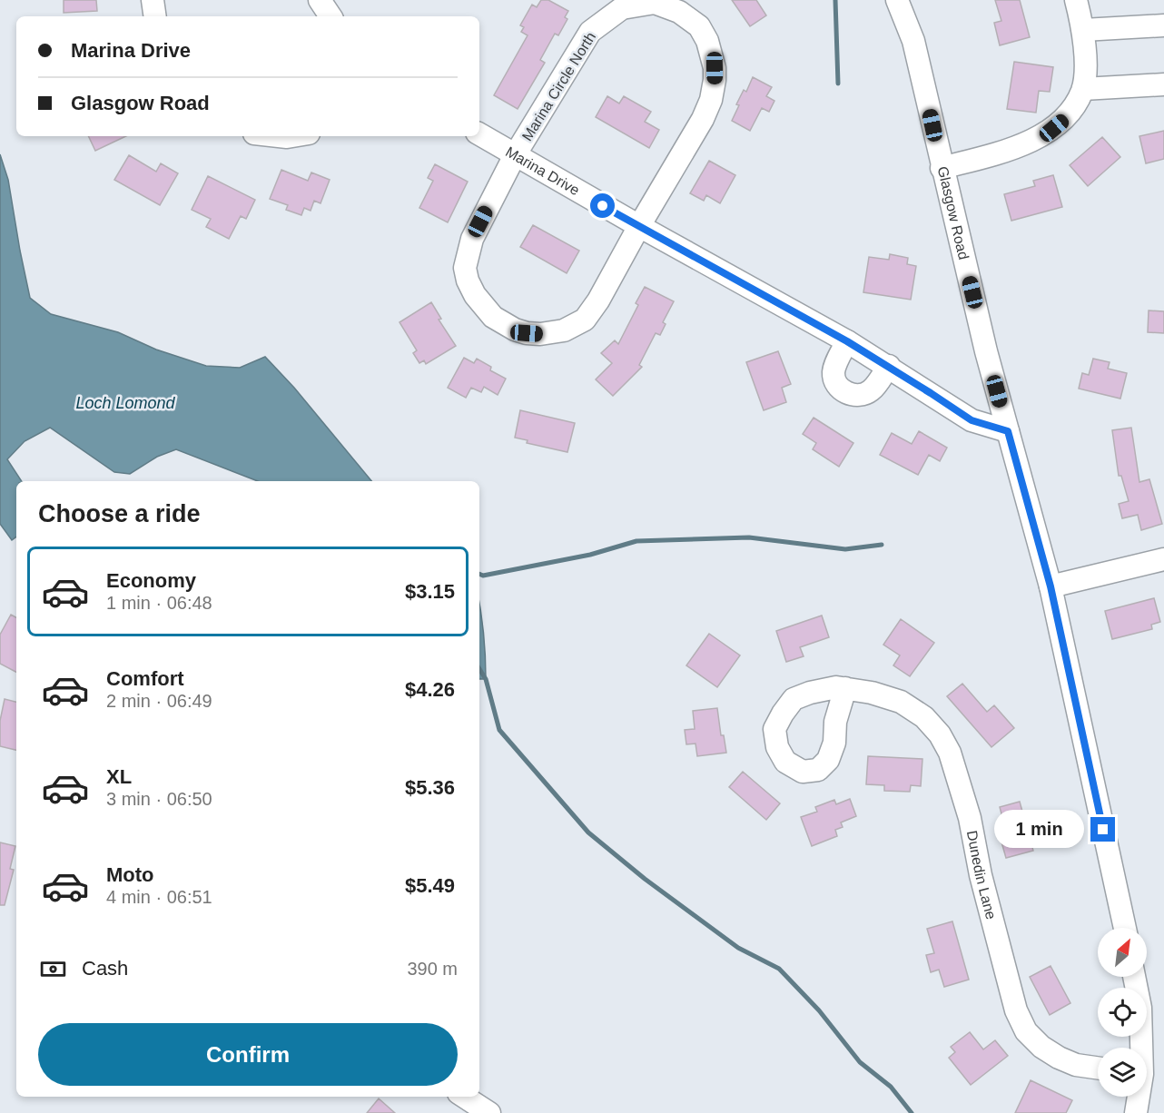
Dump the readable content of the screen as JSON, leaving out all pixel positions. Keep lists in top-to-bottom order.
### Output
{
  "streets": {
    "street": [
      "Marina Circle North",
      "Marina Drive",
      "Glasgow Road",
      "Dunedin Lane"
    ]
  },
  "crossings": [
    ["Marina Circle North", "Marina Drive"],
    ["Marina Drive", "Glasgow Road"]
  ],
  "water": ["Loch Lomond"],
  "north": "top right",
  "page": {
    "banner": ["Marina Drive", "Glasgow Road"],
    "heading": "Choose a ride",
    "list": [
      {
        "name": "Economy",
        "note": "1 min · 06:48",
        "value": "$3.15"
      },
      {
        "name": "Comfort",
        "note": "2 min · 06:49",
        "value": "$4.26"
      },
      {
        "name": "XL",
        "note": "3 min · 06:50",
        "value": "$5.36"
      },
      {
        "name": "Moto",
        "note": "4 min · 06:51",
        "value": "$5.49"
      }
    ],
    "bubble": "1 min",
    "pay": ["Cash", "390 m"],
    "buttons": "Confirm"
  }
}
